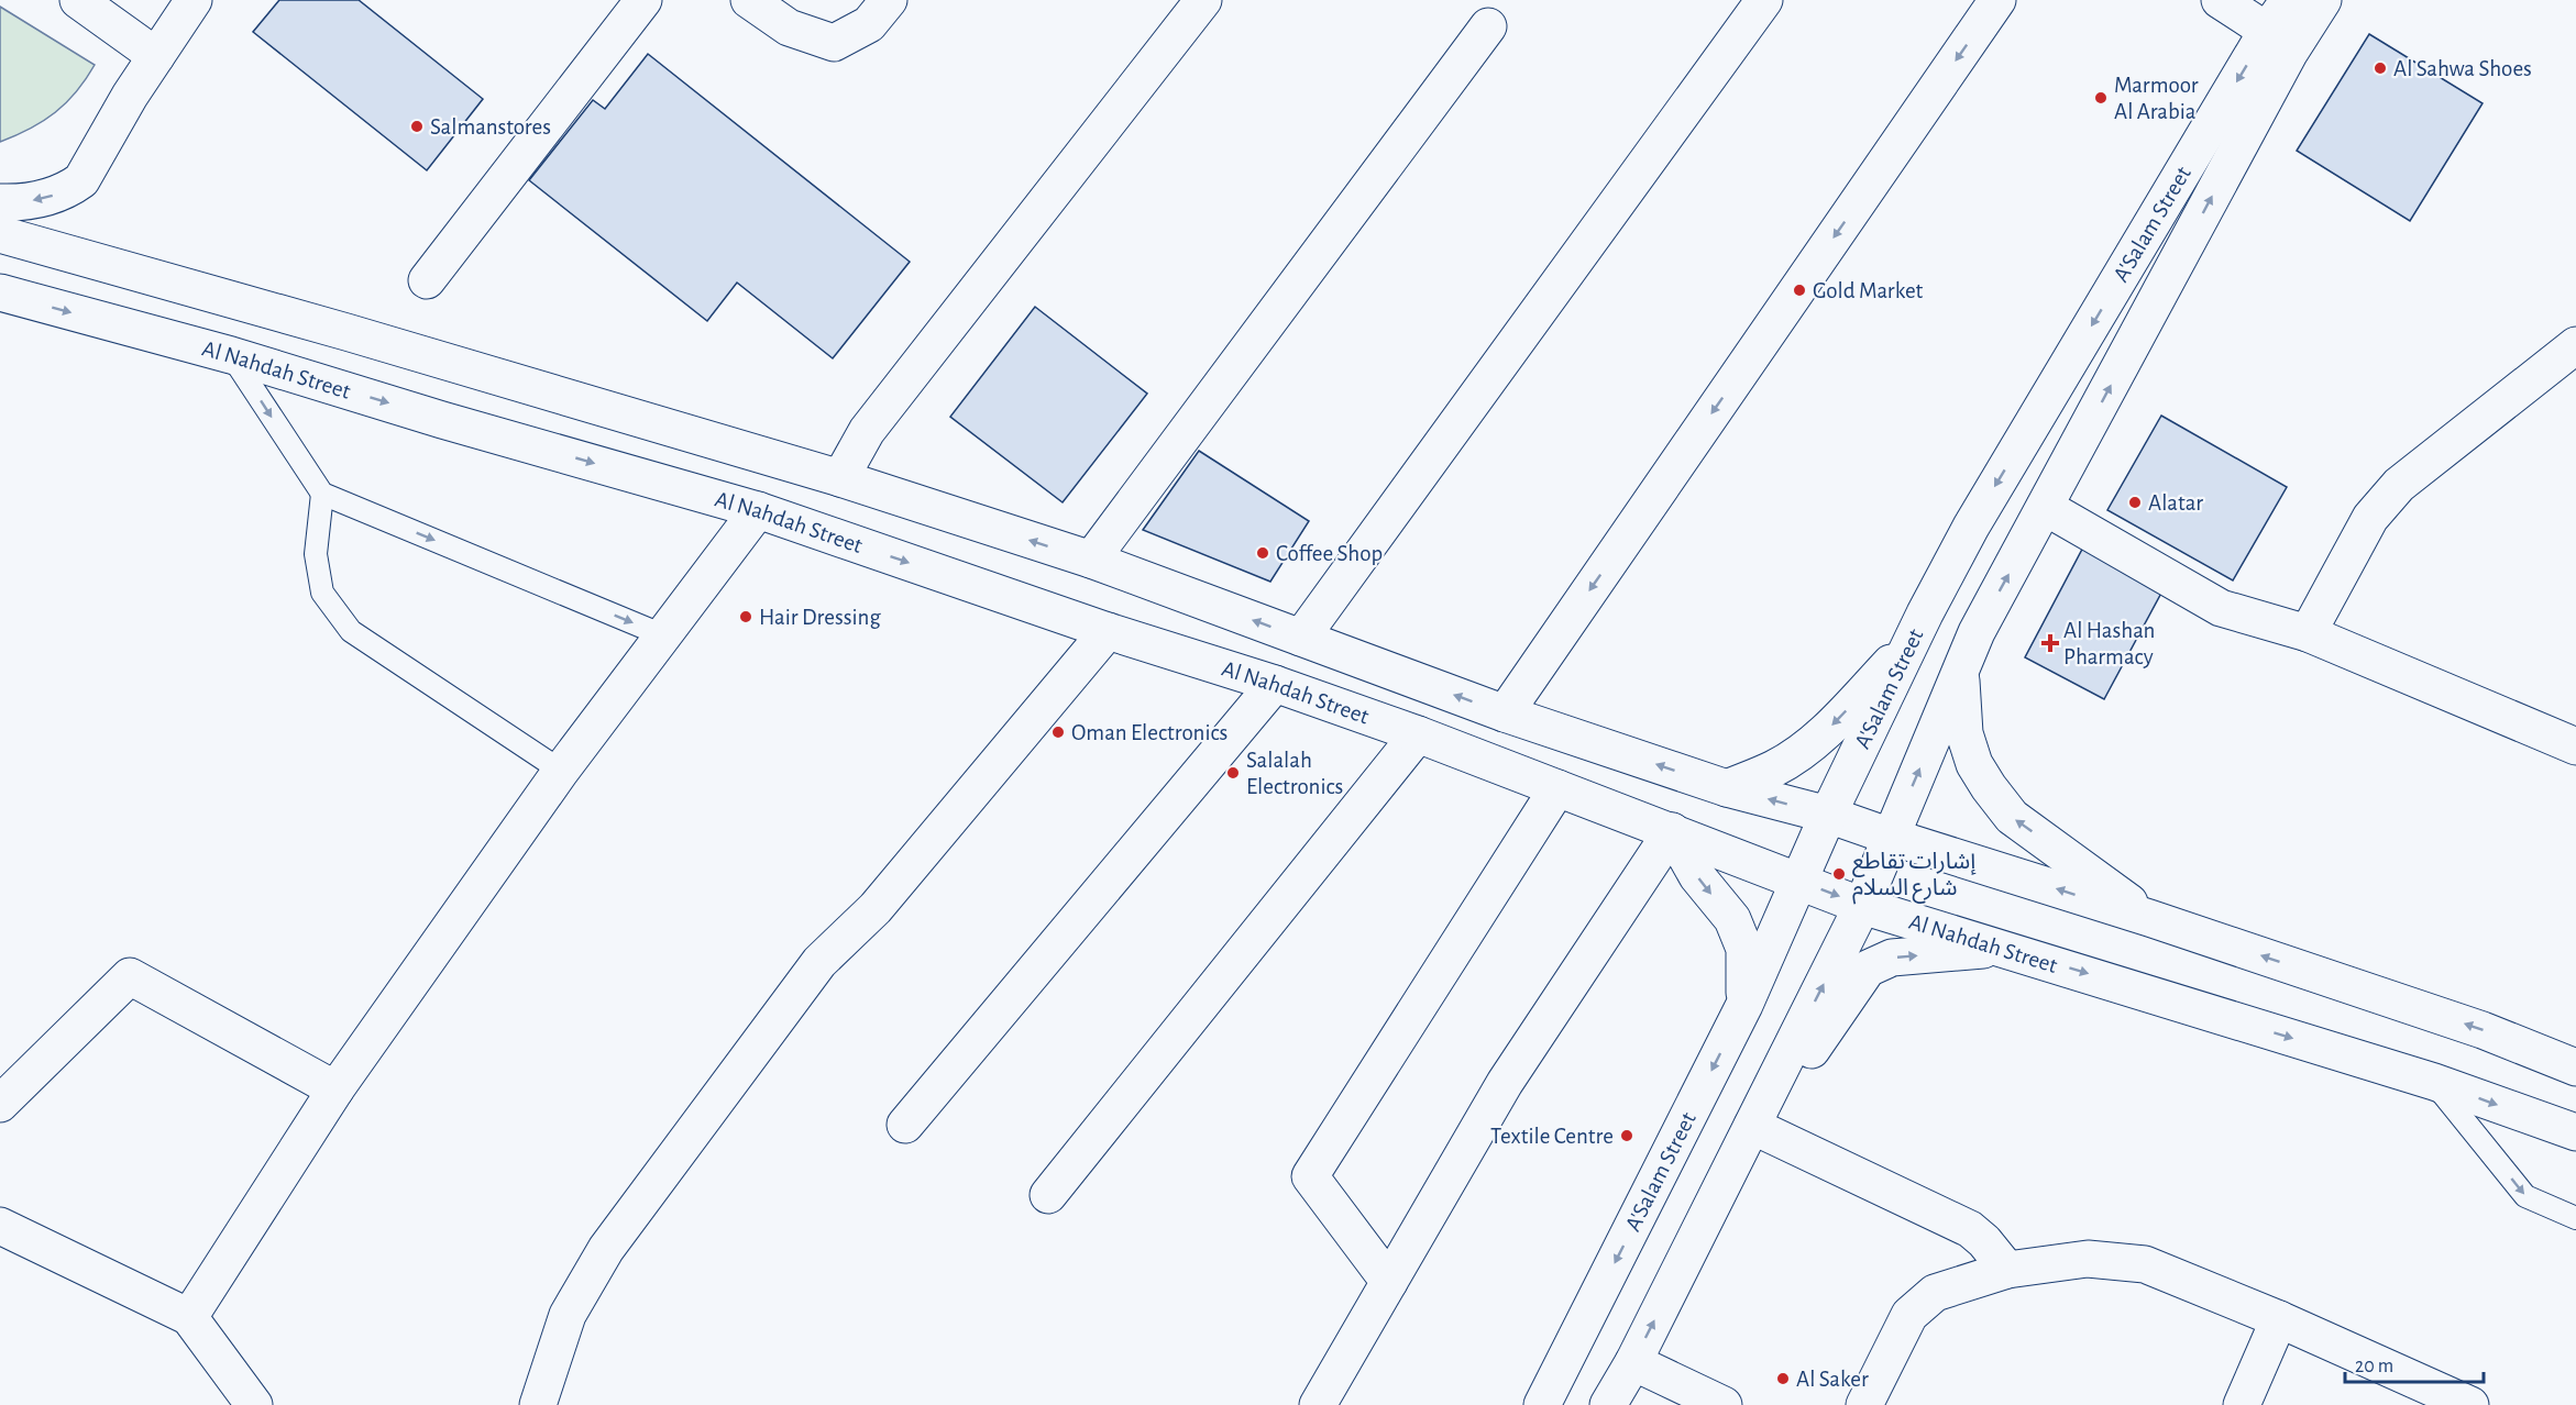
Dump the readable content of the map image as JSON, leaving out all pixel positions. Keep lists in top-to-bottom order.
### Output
{
  "streets": {
    "street": ["A'Salam Street", "Al Nahdah Street"]
  },
  "crossings": [
    ["A'Salam Street", "Al Nahdah Street"]
  ],
  "places": {
    "other": [
      "Al Sahwa Shoes",
      "Marmoor Al Arabia",
      "Salmanstores",
      "Gold Market",
      "Alatar",
      "Coffee Shop",
      "Hair Dressing",
      "Oman Electronics",
      "Salalah Electronics",
      "إشارات تقاطع شارع السلام",
      "Textile Centre",
      "Al Saker"
    ],
    "health": ["Al Hashan Pharmacy"]
  },
  "scale_bar": "20 m"
}
